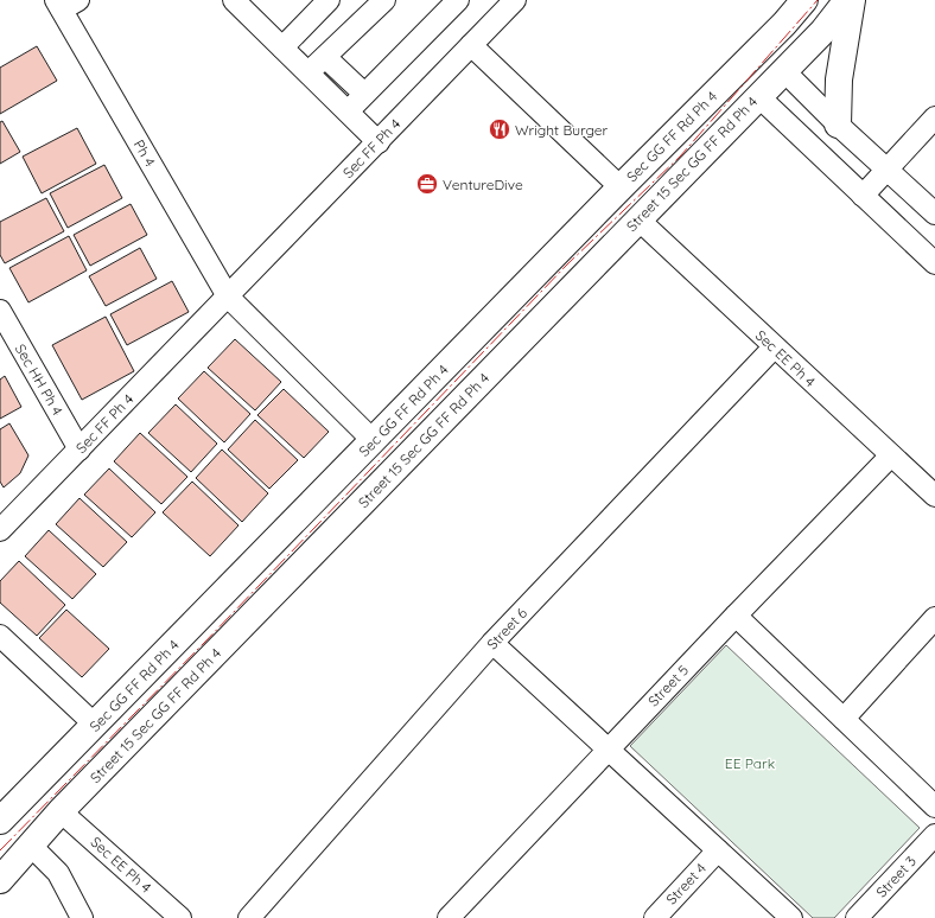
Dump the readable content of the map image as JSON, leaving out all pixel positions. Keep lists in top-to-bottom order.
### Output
{
  "streets": {
    "main road": ["Sec GG FF Rd Ph 4", "Street 15 Sec GG FF Rd Ph 4"],
    "street": [
      "Sec FF Ph 4",
      "Ph 4",
      "Sec EE Ph 4",
      "Sec HH Ph 4",
      "Street 6",
      "Street 5",
      "Street 3",
      "Street 4"
    ]
  },
  "crossings": [
    ["Sec FF Ph 4", "Ph 4"],
    ["Sec FF Ph 4", "Sec HH Ph 4"],
    ["Street 15 Sec GG FF Rd Ph 4", "Sec EE Ph 4"],
    ["Sec EE Ph 4", "Street 6"],
    ["Sec EE Ph 4", "Street 5"]
  ],
  "parks": ["EE Park"],
  "places": {
    "restaurant": ["Wright Burger"],
    "office": ["VentureDive"]
  }
}
